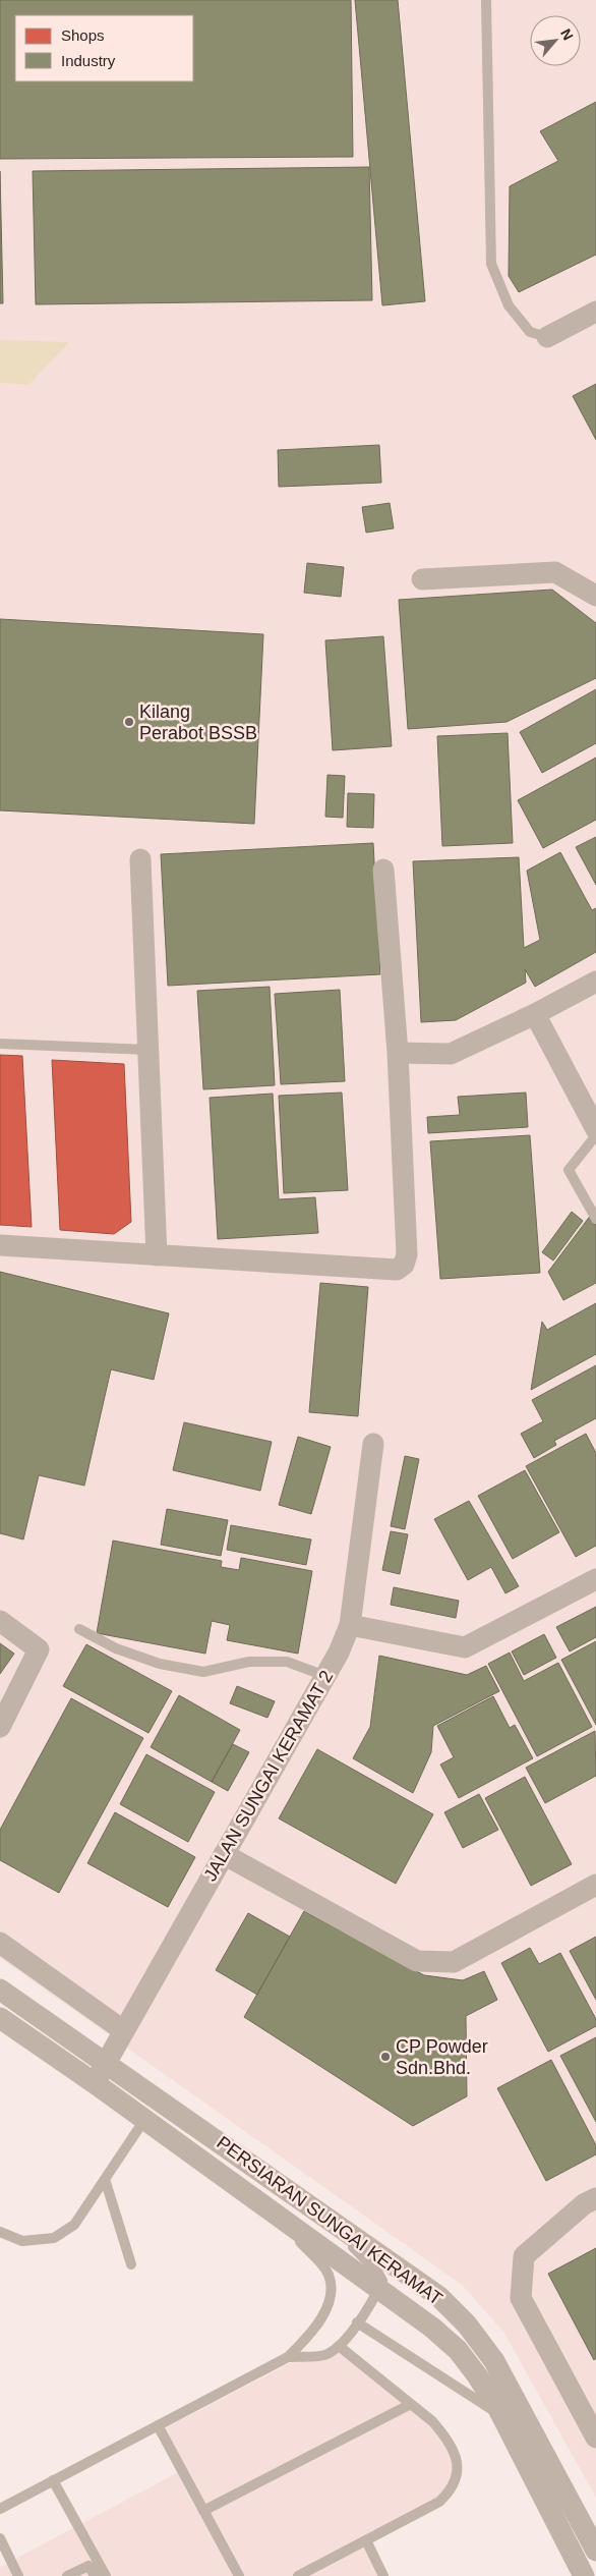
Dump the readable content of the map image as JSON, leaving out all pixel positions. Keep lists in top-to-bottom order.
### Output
{
  "streets": {
    "street": ["JALAN SUNGAI KERAMAT 2", "PERSIARAN SUNGAI KERAMAT"]
  },
  "crossings": [
    ["JALAN SUNGAI KERAMAT 2", "PERSIARAN SUNGAI KERAMAT"]
  ],
  "places": ["Kilang Perabot BSSB", "CP Powder Sdn.Bhd."],
  "legend": ["Shops", "Industry"],
  "north": "top right"
}
